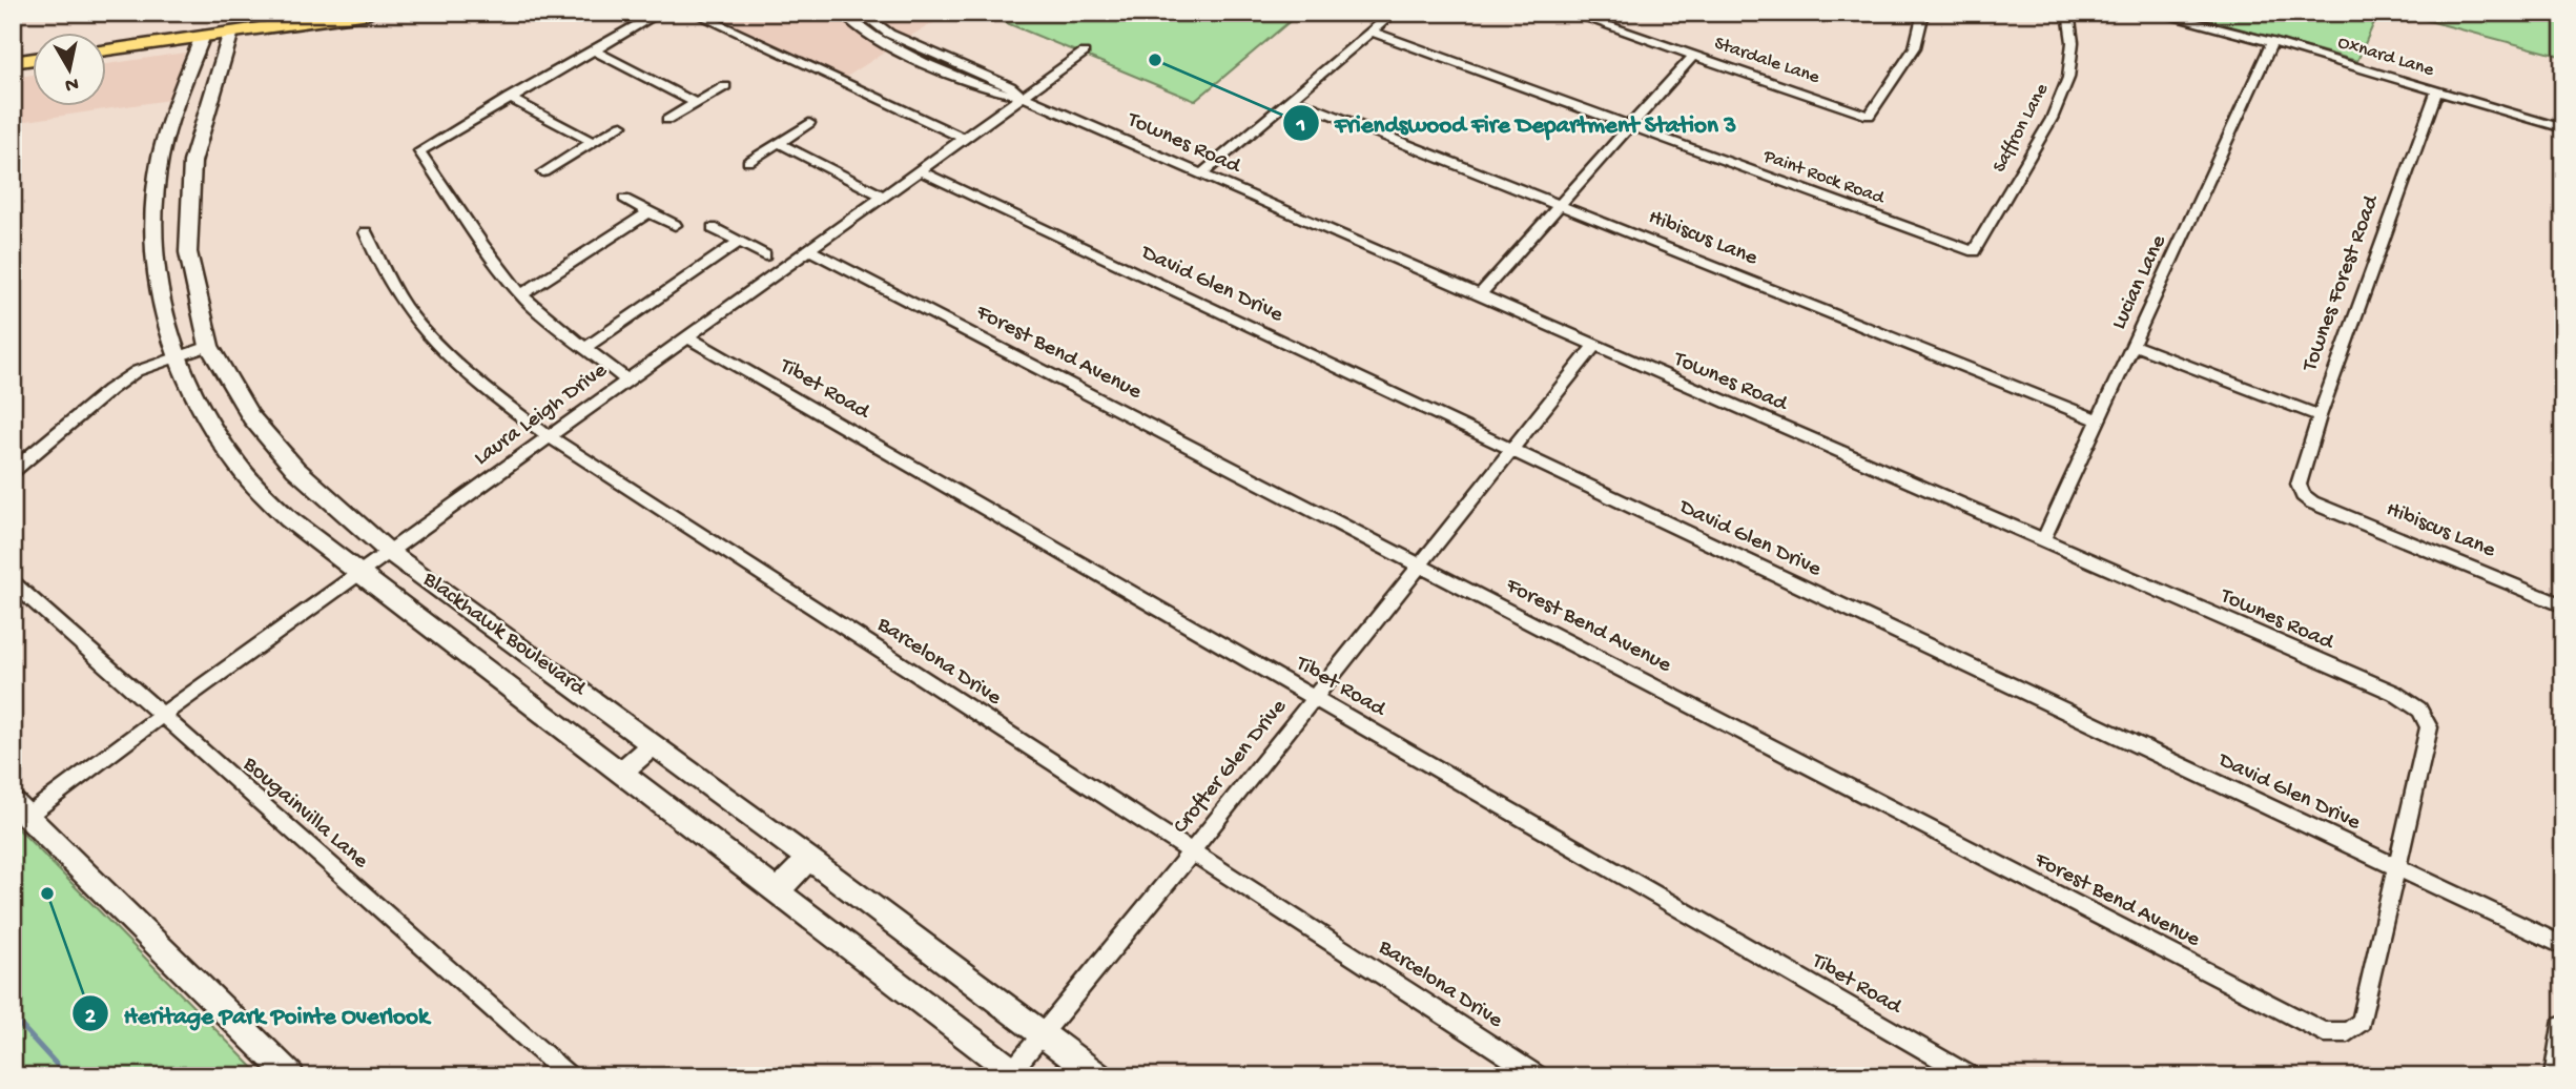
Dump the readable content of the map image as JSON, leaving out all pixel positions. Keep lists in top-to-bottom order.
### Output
{
  "streets": {
    "main road": ["Blackhawk Boulevard"],
    "street": [
      "Oxnard Lane",
      "Stardale Lane",
      "Saffron Lane",
      "Townes Road",
      "Paint Rock Road",
      "Hibiscus Lane",
      "Lucian Lane",
      "Townes Forest Road",
      "David Glen Drive",
      "Forest Bend Avenue",
      "Tibet Road",
      "Laura Leigh Drive",
      "Barcelona Drive",
      "Crofter Glen Drive",
      "Bougainvilla Lane"
    ]
  },
  "crossings": [
    ["Oxnard Lane", "Lucian Lane"],
    ["Oxnard Lane", "Townes Forest Road"],
    ["Saffron Lane", "Paint Rock Road"],
    ["Townes Road", "Lucian Lane"],
    ["Townes Road", "David Glen Drive"],
    ["Townes Road", "Forest Bend Avenue"],
    ["Townes Road", "Laura Leigh Drive"],
    ["Townes Road", "Crofter Glen Drive"],
    ["Hibiscus Lane", "Lucian Lane"],
    ["Hibiscus Lane", "Townes Forest Road"],
    ["David Glen Drive", "Forest Bend Avenue"],
    ["David Glen Drive", "Laura Leigh Drive"],
    ["David Glen Drive", "Crofter Glen Drive"],
    ["Forest Bend Avenue", "Laura Leigh Drive"],
    ["Forest Bend Avenue", "Crofter Glen Drive"],
    ["Tibet Road", "Laura Leigh Drive"],
    ["Tibet Road", "Crofter Glen Drive"],
    ["Laura Leigh Drive", "Blackhawk Boulevard"],
    ["Laura Leigh Drive", "Barcelona Drive"],
    ["Laura Leigh Drive", "Bougainvilla Lane"],
    ["Blackhawk Boulevard", "Crofter Glen Drive"],
    ["Barcelona Drive", "Crofter Glen Drive"]
  ],
  "places": ["Friendswood Fire Department Station 3", "Heritage Park Pointe Overlook"],
  "north": "bottom"
}
